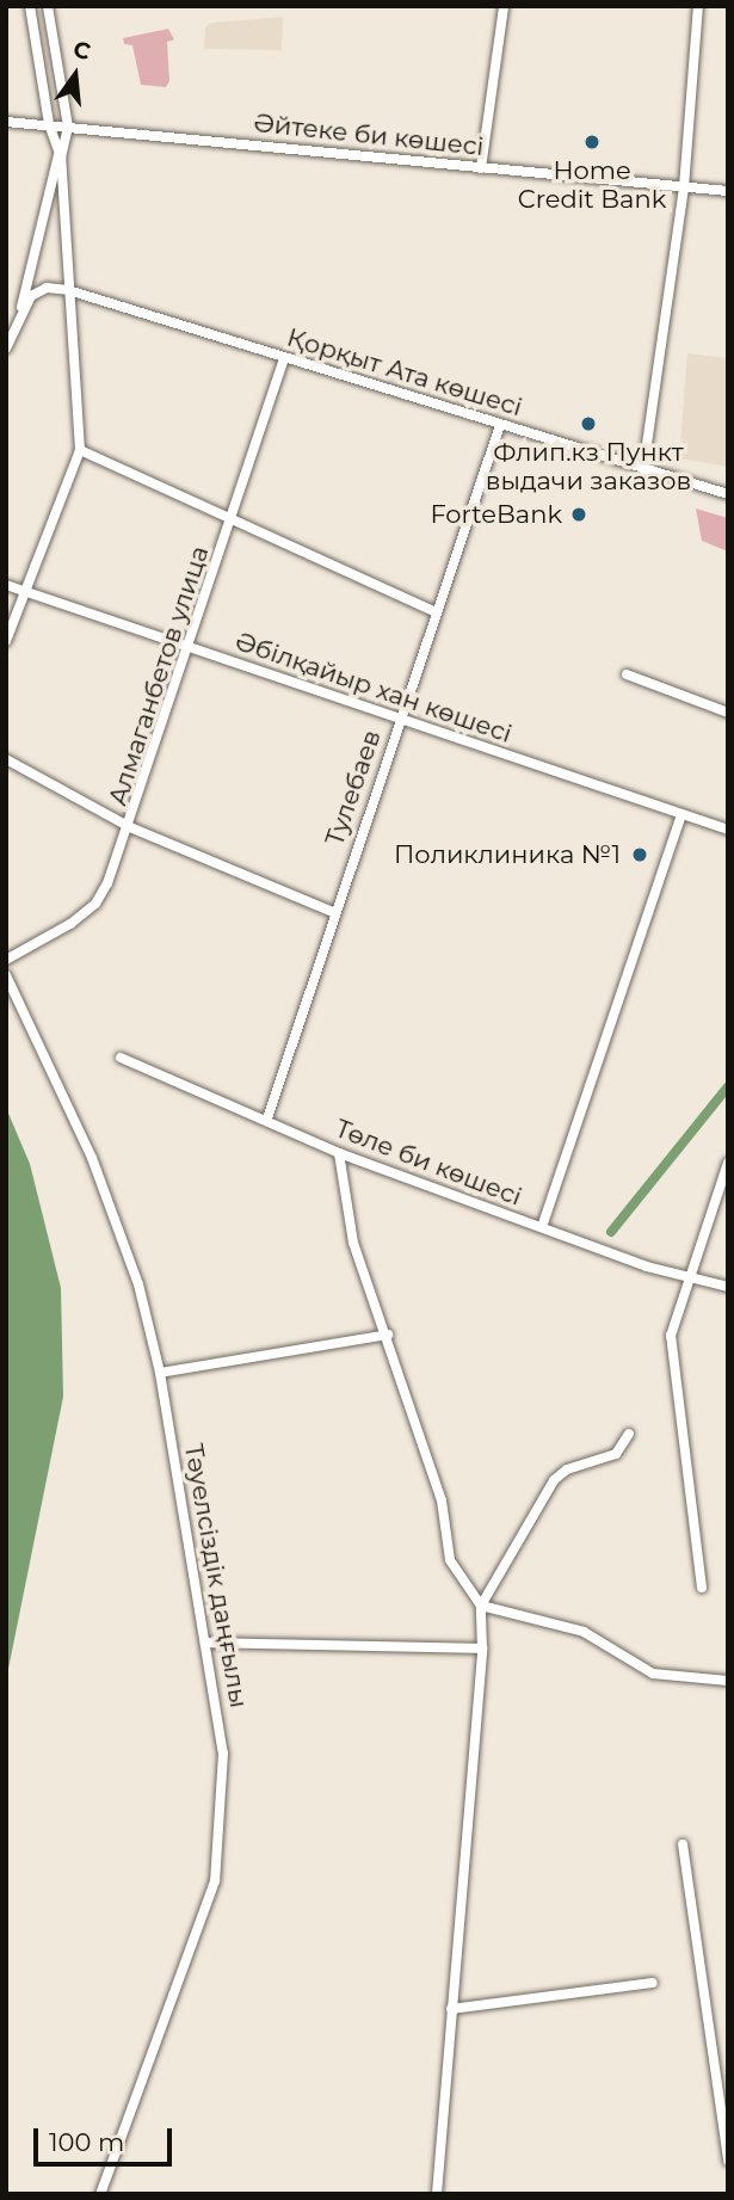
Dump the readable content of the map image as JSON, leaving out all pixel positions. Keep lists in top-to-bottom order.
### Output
{
  "streets": {
    "street": [
      "Әйтеке би көшесі",
      "Қорқыт Ата көшесі",
      "Алмаганбетов улица",
      "Әбілқайыр хан көшесі",
      "Тулебаев",
      "Төле би көшесі",
      "Тәуелсіздік даңғылы"
    ]
  },
  "crossings": [
    ["Қорқыт Ата көшесі", "Алмаганбетов улица"],
    ["Қорқыт Ата көшесі", "Тулебаев"],
    ["Алмаганбетов улица", "Әбілқайыр хан көшесі"],
    ["Әбілқайыр хан көшесі", "Тулебаев"],
    ["Тулебаев", "Төле би көшесі"]
  ],
  "places": [
    "Home Credit Bank",
    "Флип.кз Пункт выдачи заказов",
    "ForteBank",
    "Поликлиника №1"
  ],
  "scale_bar": "100 m",
  "north": "top"
}
